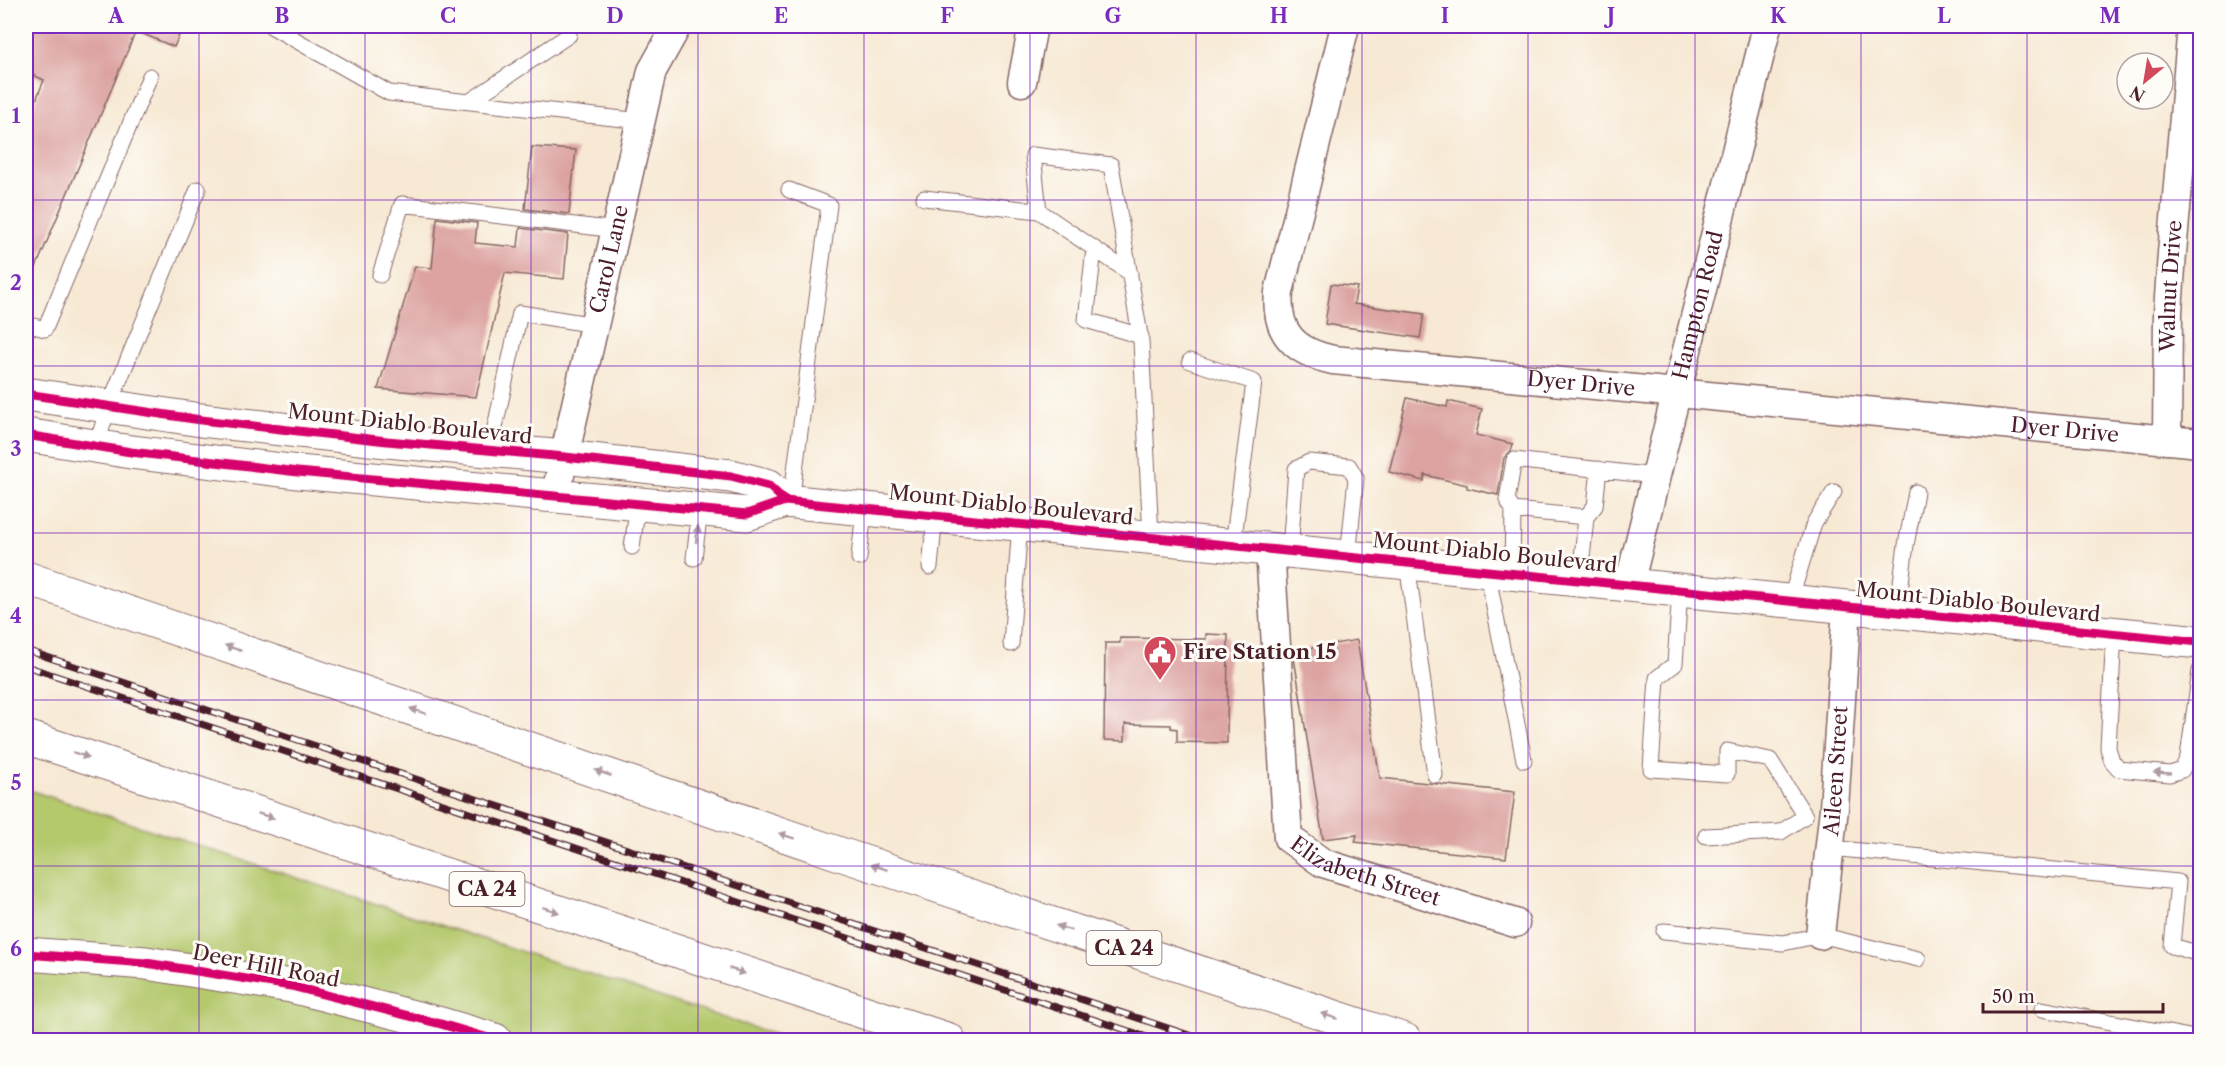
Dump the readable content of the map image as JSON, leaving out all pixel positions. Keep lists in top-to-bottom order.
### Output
{
  "streets": {
    "main road": ["Mount Diablo Boulevard", "CA 24", "Deer Hill Road"],
    "street": [
      "Carol Lane",
      "Walnut Drive",
      "Hampton Road",
      "Dyer Drive",
      "Aileen Street",
      "Elizabeth Street"
    ]
  },
  "crossings": [
    ["Carol Lane", "Mount Diablo Boulevard"],
    ["Walnut Drive", "Dyer Drive"],
    ["Hampton Road", "Dyer Drive"],
    ["Hampton Road", "Mount Diablo Boulevard"],
    ["Mount Diablo Boulevard", "Aileen Street"],
    ["Mount Diablo Boulevard", "Elizabeth Street"]
  ],
  "places": {
    "public building": ["Fire Station 15"]
  },
  "scale_bar": "50 m",
  "north": "bottom left",
  "grid": {
    "columns": [
      "A",
      "B",
      "C",
      "D",
      "E",
      "F",
      "G",
      "H",
      "I",
      "J",
      "K",
      "L",
      "M"
    ],
    "rows": [
      "1",
      "2",
      "3",
      "4",
      "5",
      "6"
    ]
  }
}
